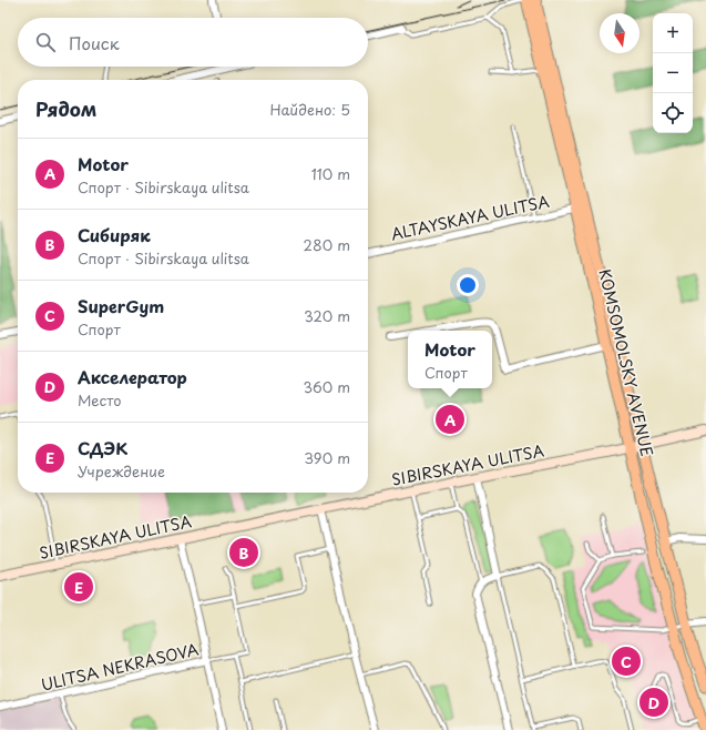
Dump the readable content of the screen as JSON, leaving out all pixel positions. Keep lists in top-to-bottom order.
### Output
{
  "streets": {
    "main road": ["KOMSOMOLSKY AVENUE", "SIBIRSKAYA ULITSA"],
    "street": ["ALTAYSKAYA ULITSA", "ULITSA NEKRASOVA"]
  },
  "crossings": [
    ["ALTAYSKAYA ULITSA", "KOMSOMOLSKY AVENUE"],
    ["KOMSOMOLSKY AVENUE", "SIBIRSKAYA ULITSA"]
  ],
  "north": "bottom",
  "page": {
    "map_buttons": ["+", "−"],
    "search": "Поиск",
    "heading": ["Рядом", "Найдено: 5"],
    "list": [
      {
        "mark": "A",
        "name": "Motor",
        "note": "Спорт · Sibirskaya ulitsa",
        "value": "110 m"
      },
      {
        "mark": "B",
        "name": "Сибиряк",
        "note": "Спорт · Sibirskaya ulitsa",
        "value": "280 m"
      },
      {
        "mark": "C",
        "name": "SuperGym",
        "note": "Спорт",
        "value": "320 m"
      },
      {
        "mark": "D",
        "name": "Акселератор",
        "note": "Место",
        "value": "360 m"
      },
      {
        "mark": "E",
        "name": "СДЭК",
        "note": "Учреждение",
        "value": "390 m"
      }
    ],
    "popup": ["Motor", "Спорт"],
    "pins": [
      "A",
      "B",
      "E",
      "C",
      "D"
    ]
  }
}
